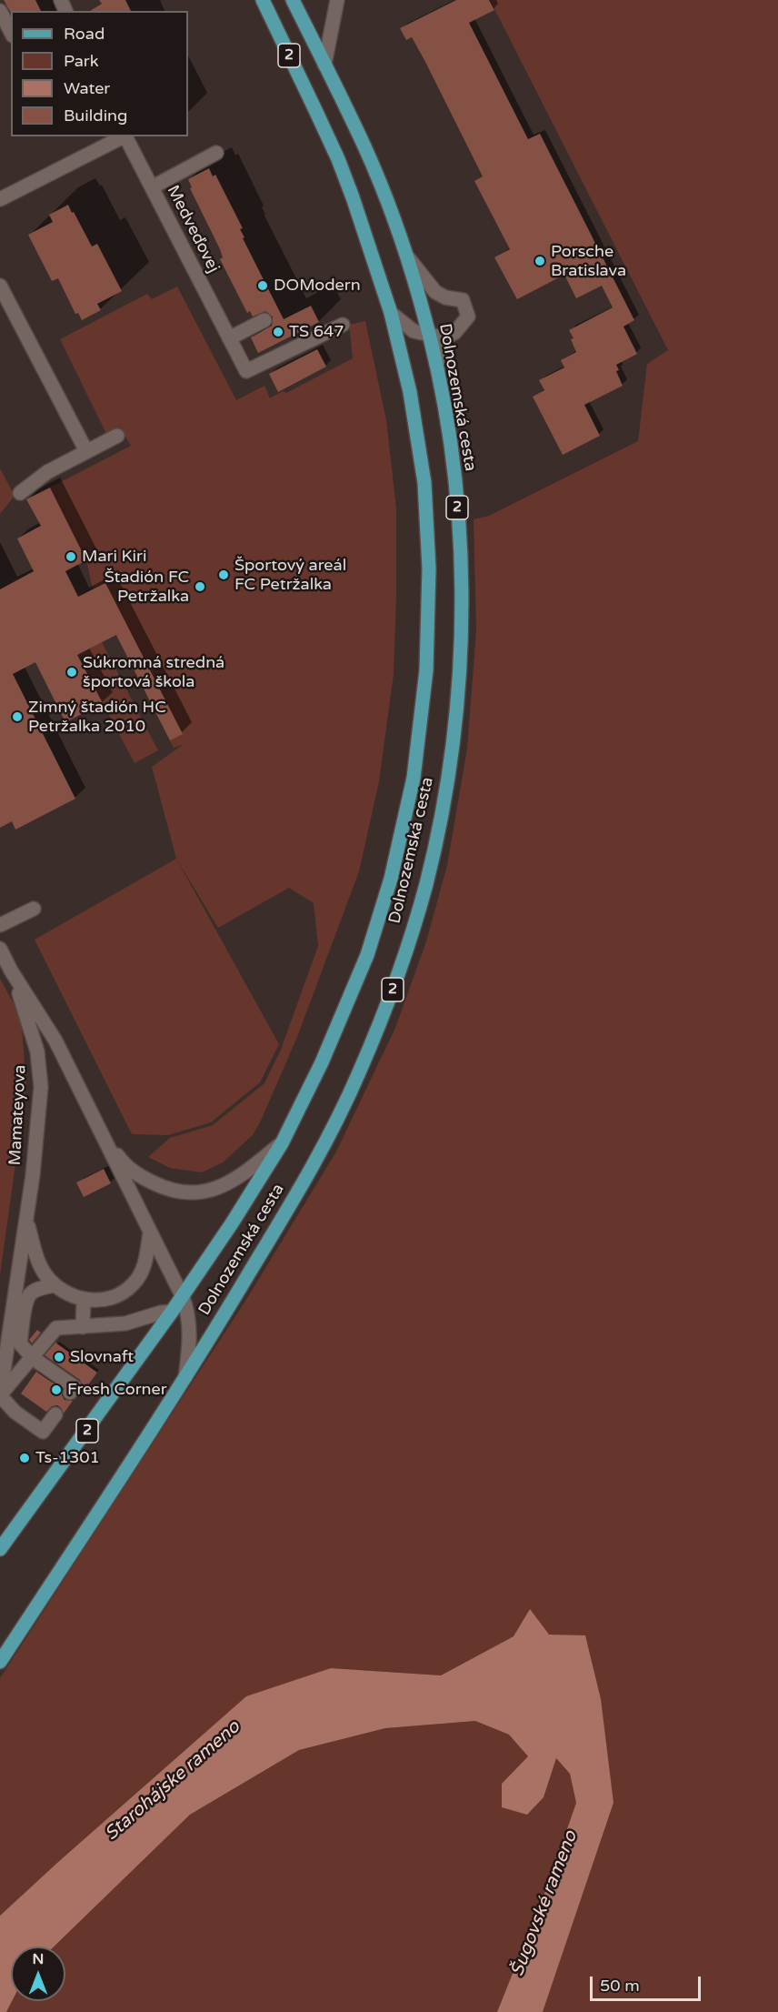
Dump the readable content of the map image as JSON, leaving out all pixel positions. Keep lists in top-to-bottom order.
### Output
{
  "streets": {
    "main road": ["2", "Dolnozemská cesta"],
    "street": ["Medveďovej", "Mamateyova"]
  },
  "crossings": [
    ["Dolnozemská cesta", "Mamateyova"]
  ],
  "water": ["Starohájske rameno", "Šugovské rameno"],
  "places": [
    "Porsche Bratislava",
    "DOModern",
    "TS 647",
    "Mari Kiri",
    "Športový areál FC Petržalka",
    "Štadión FC Petržalka",
    "Súkromná stredná športová škola",
    "Zimný štadión HC Petržalka 2010",
    "Slovnaft",
    "Fresh Corner",
    "Ts-1301"
  ],
  "legend": [
    "Road",
    "Park",
    "Water",
    "Building"
  ],
  "scale_bar": "50 m",
  "north": "top"
}
